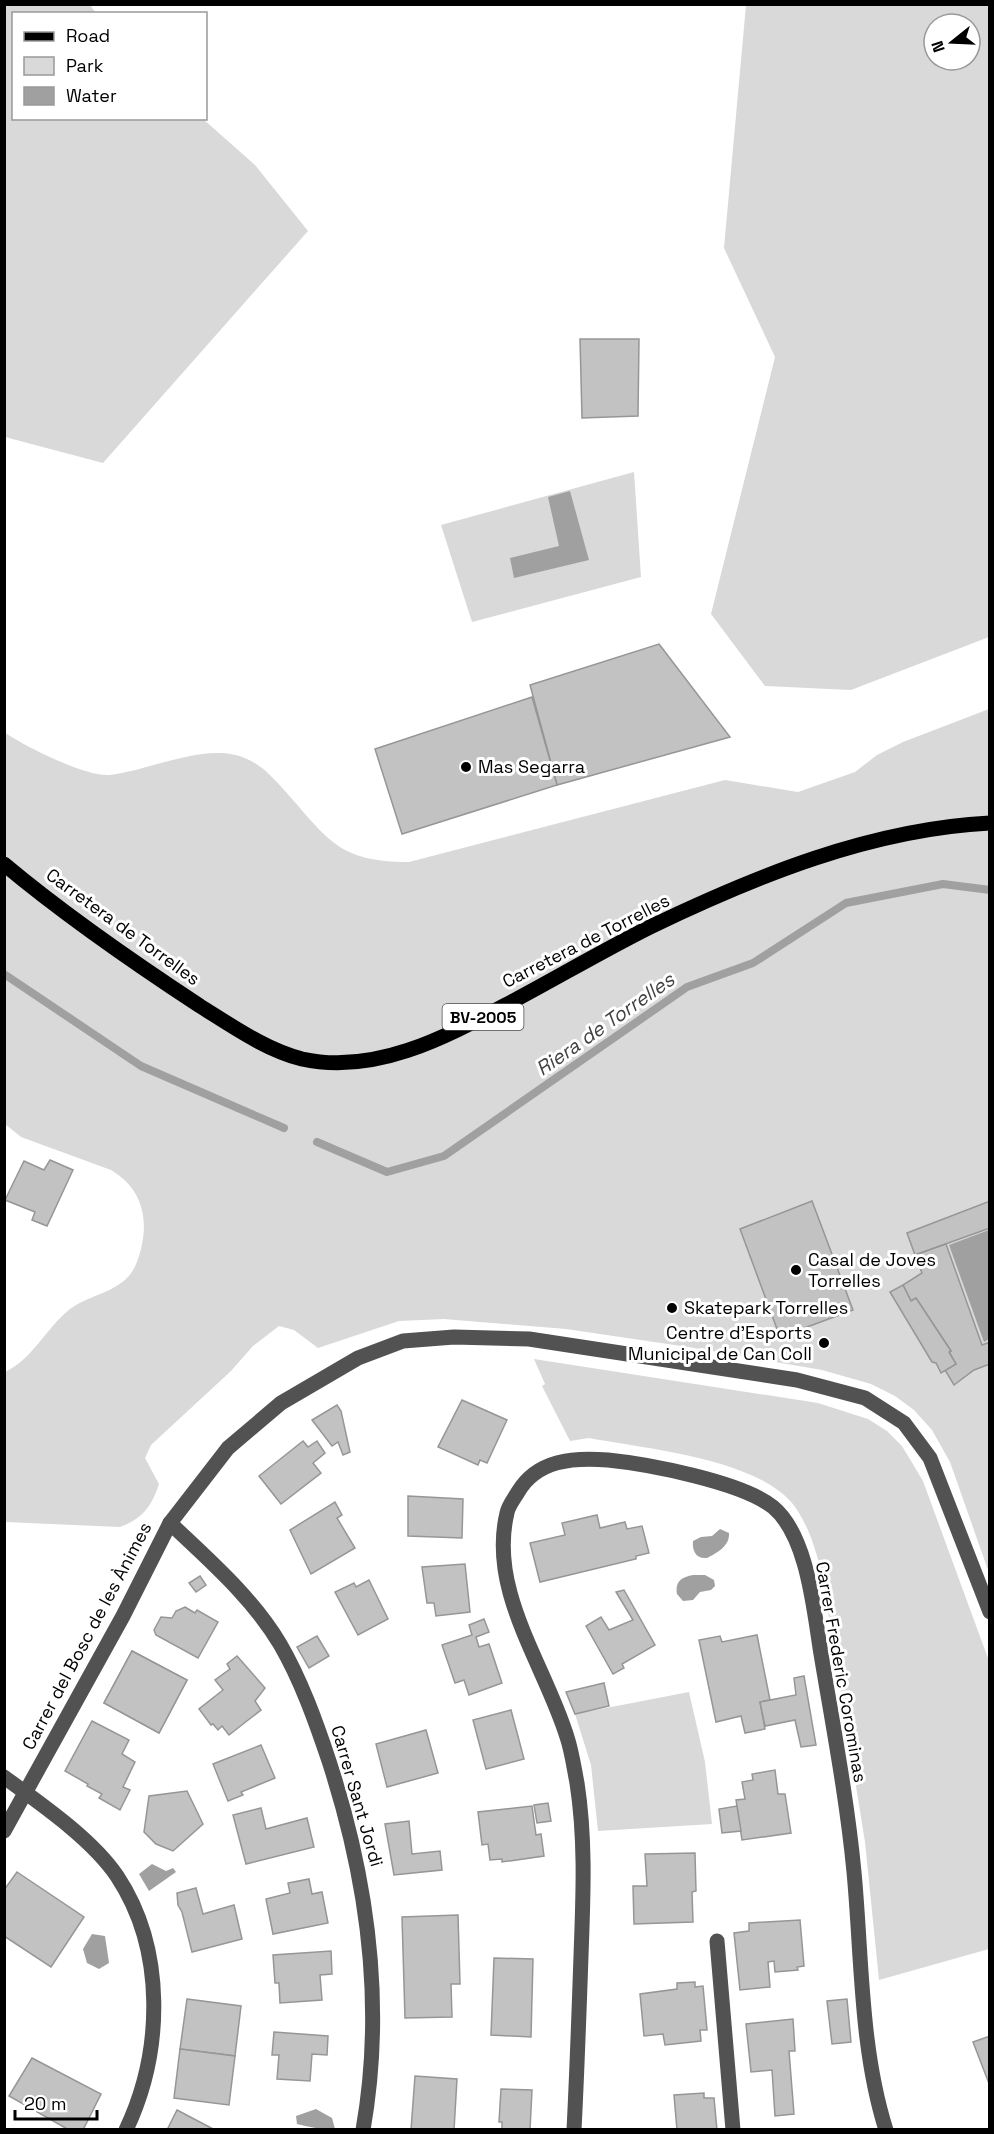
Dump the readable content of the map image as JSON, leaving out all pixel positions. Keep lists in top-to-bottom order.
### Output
{
  "streets": {
    "main road": ["Carretera de Torrelles", "BV-2005"],
    "street": ["Carrer del Bosc de les Ànimes", "Carrer Frederic Corominas", "Carrer Sant Jordi"]
  },
  "crossings": [
    ["Carrer del Bosc de les Ànimes", "Carrer Sant Jordi"]
  ],
  "water": ["Riera de Torrelles"],
  "places": [
    "Mas Segarra",
    "Casal de Joves Torrelles",
    "Skatepark Torrelles",
    "Centre d'Esports Municipal de Can Coll"
  ],
  "legend": ["Road", "Park", "Water"],
  "scale_bar": "20 m",
  "north": "left"
}
